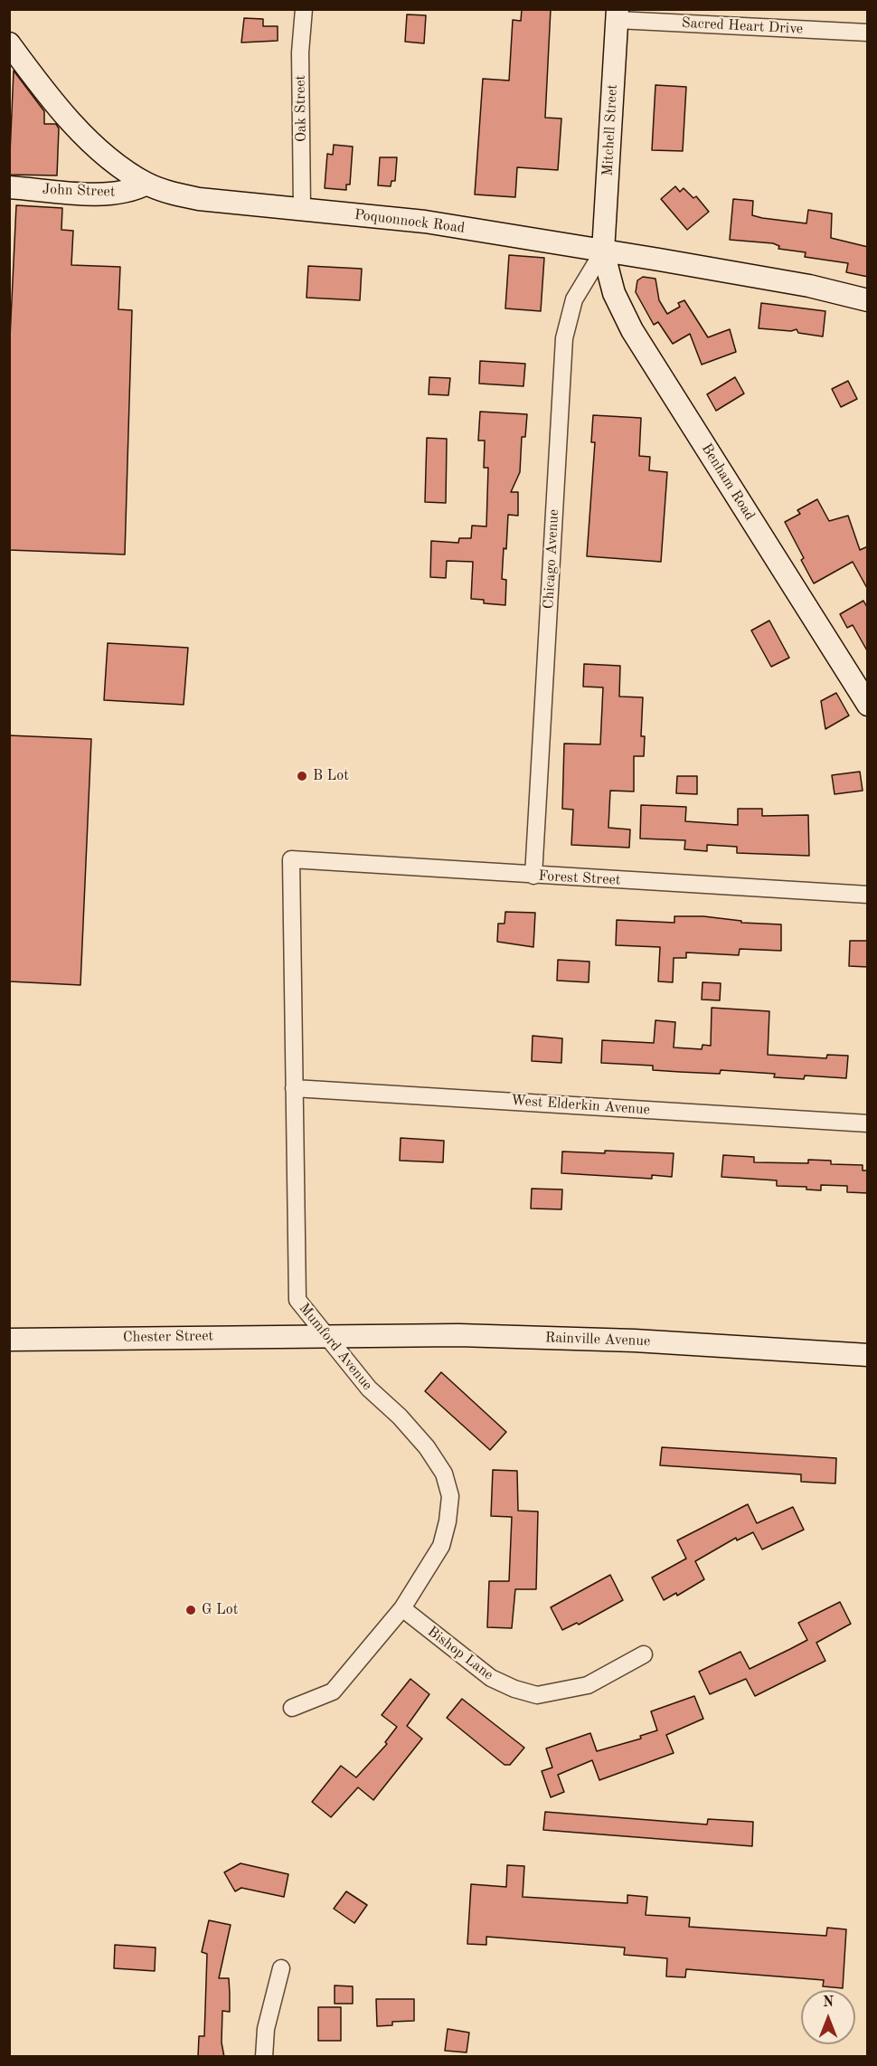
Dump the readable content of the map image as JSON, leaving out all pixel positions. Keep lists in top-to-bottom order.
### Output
{
  "streets": {
    "main road": [
      "Mitchell Street",
      "John Street",
      "Poquonnock Road",
      "Benham Road",
      "Chester Street",
      "Rainville Avenue"
    ],
    "street": [
      "Sacred Heart Drive",
      "Oak Street",
      "Chicago Avenue",
      "Forest Street",
      "West Elderkin Avenue",
      "Mumford Avenue",
      "Bishop Lane"
    ]
  },
  "crossings": [
    ["Sacred Heart Drive", "Mitchell Street"],
    ["Oak Street", "Poquonnock Road"],
    ["Mitchell Street", "Poquonnock Road"],
    ["Mitchell Street", "Benham Road"],
    ["Mitchell Street", "Chicago Avenue"],
    ["John Street", "Poquonnock Road"],
    ["Poquonnock Road", "Benham Road"],
    ["Poquonnock Road", "Chicago Avenue"],
    ["Benham Road", "Chicago Avenue"],
    ["Chicago Avenue", "Forest Street"],
    ["Forest Street", "Mumford Avenue"],
    ["West Elderkin Avenue", "Mumford Avenue"],
    ["Chester Street", "Rainville Avenue"],
    ["Chester Street", "Mumford Avenue"],
    ["Rainville Avenue", "Mumford Avenue"],
    ["Mumford Avenue", "Bishop Lane"]
  ],
  "places": ["B Lot", "G Lot"],
  "north": "top"
}
